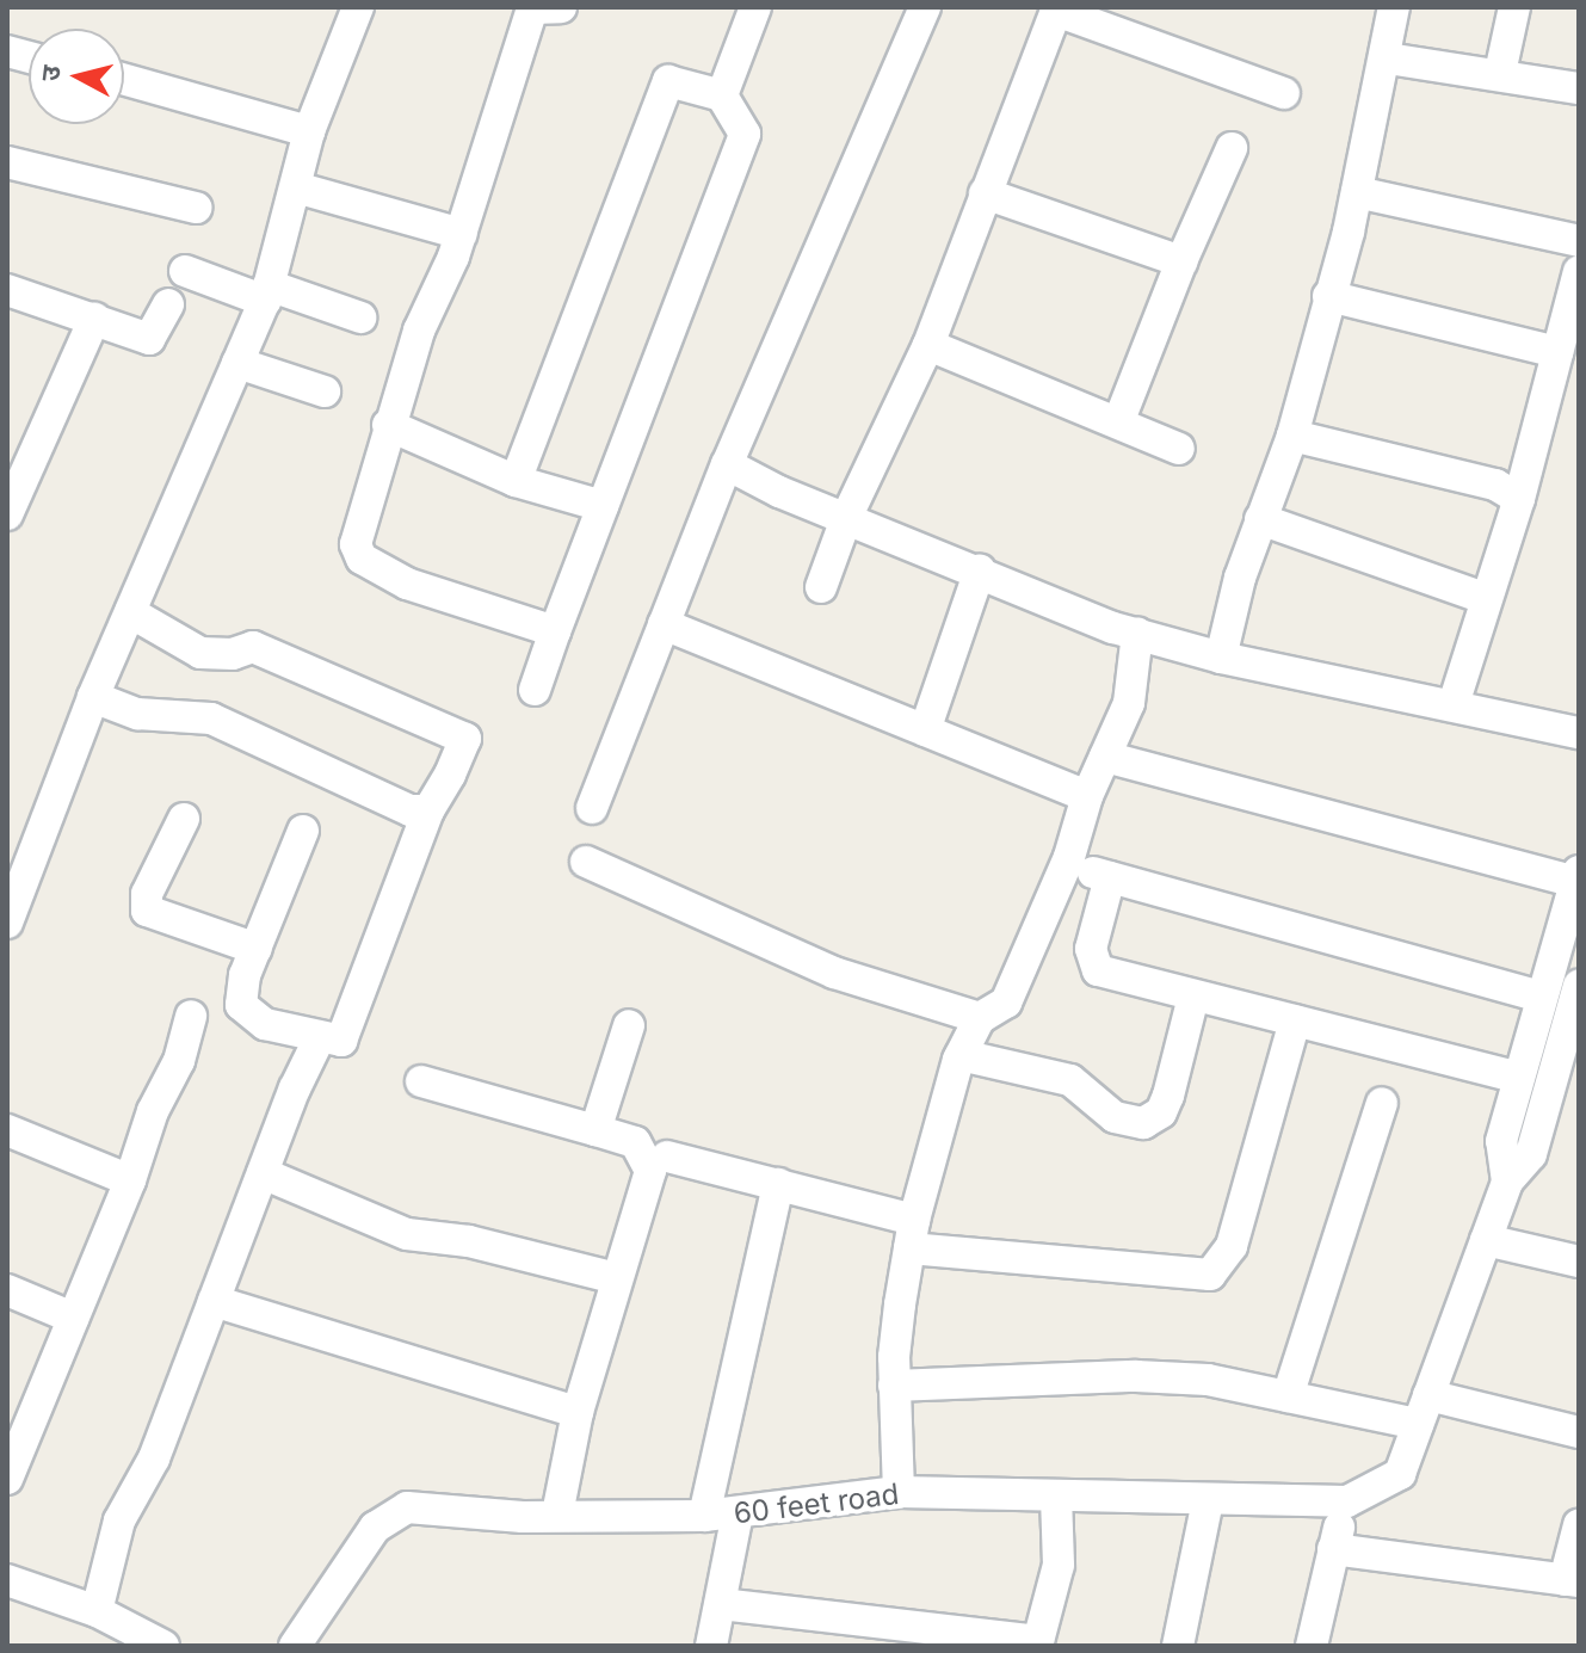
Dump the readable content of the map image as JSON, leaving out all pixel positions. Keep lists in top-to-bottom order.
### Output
{
  "streets": {
    "street": ["60 feet road"]
  },
  "north": "left"
}
